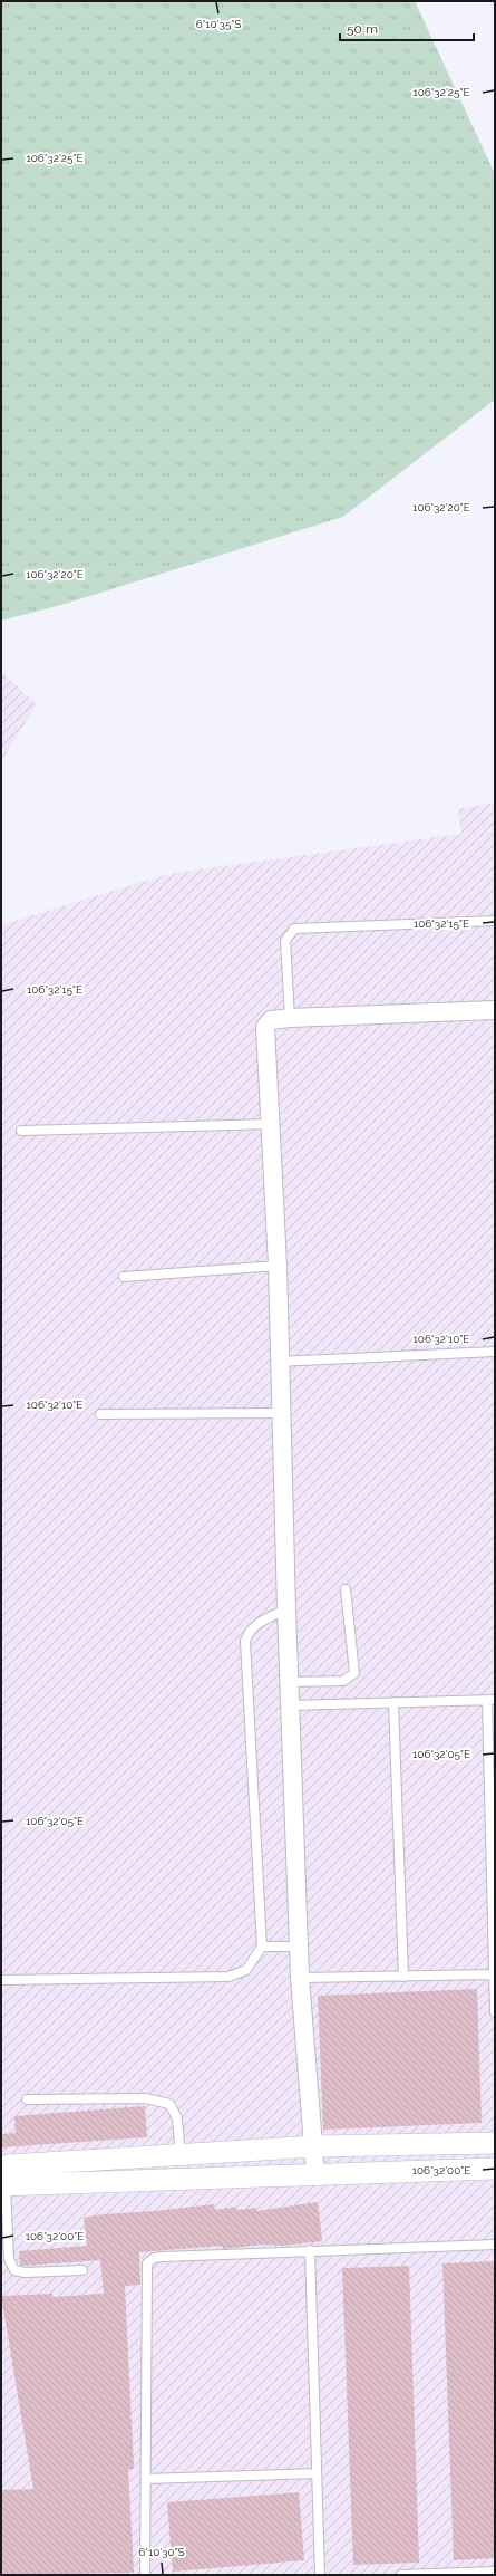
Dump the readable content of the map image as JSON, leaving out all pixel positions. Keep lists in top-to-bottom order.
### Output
{
  "scale_bar": "50 m",
  "coordinates": [
    "6°10'35\"S",
    "106°32'25\"E",
    "106°32'20\"E",
    "106°32'15\"E",
    "106°32'10\"E",
    "106°32'05\"E",
    "106°32'00\"E",
    "6°10'30\"S"
  ]
}
